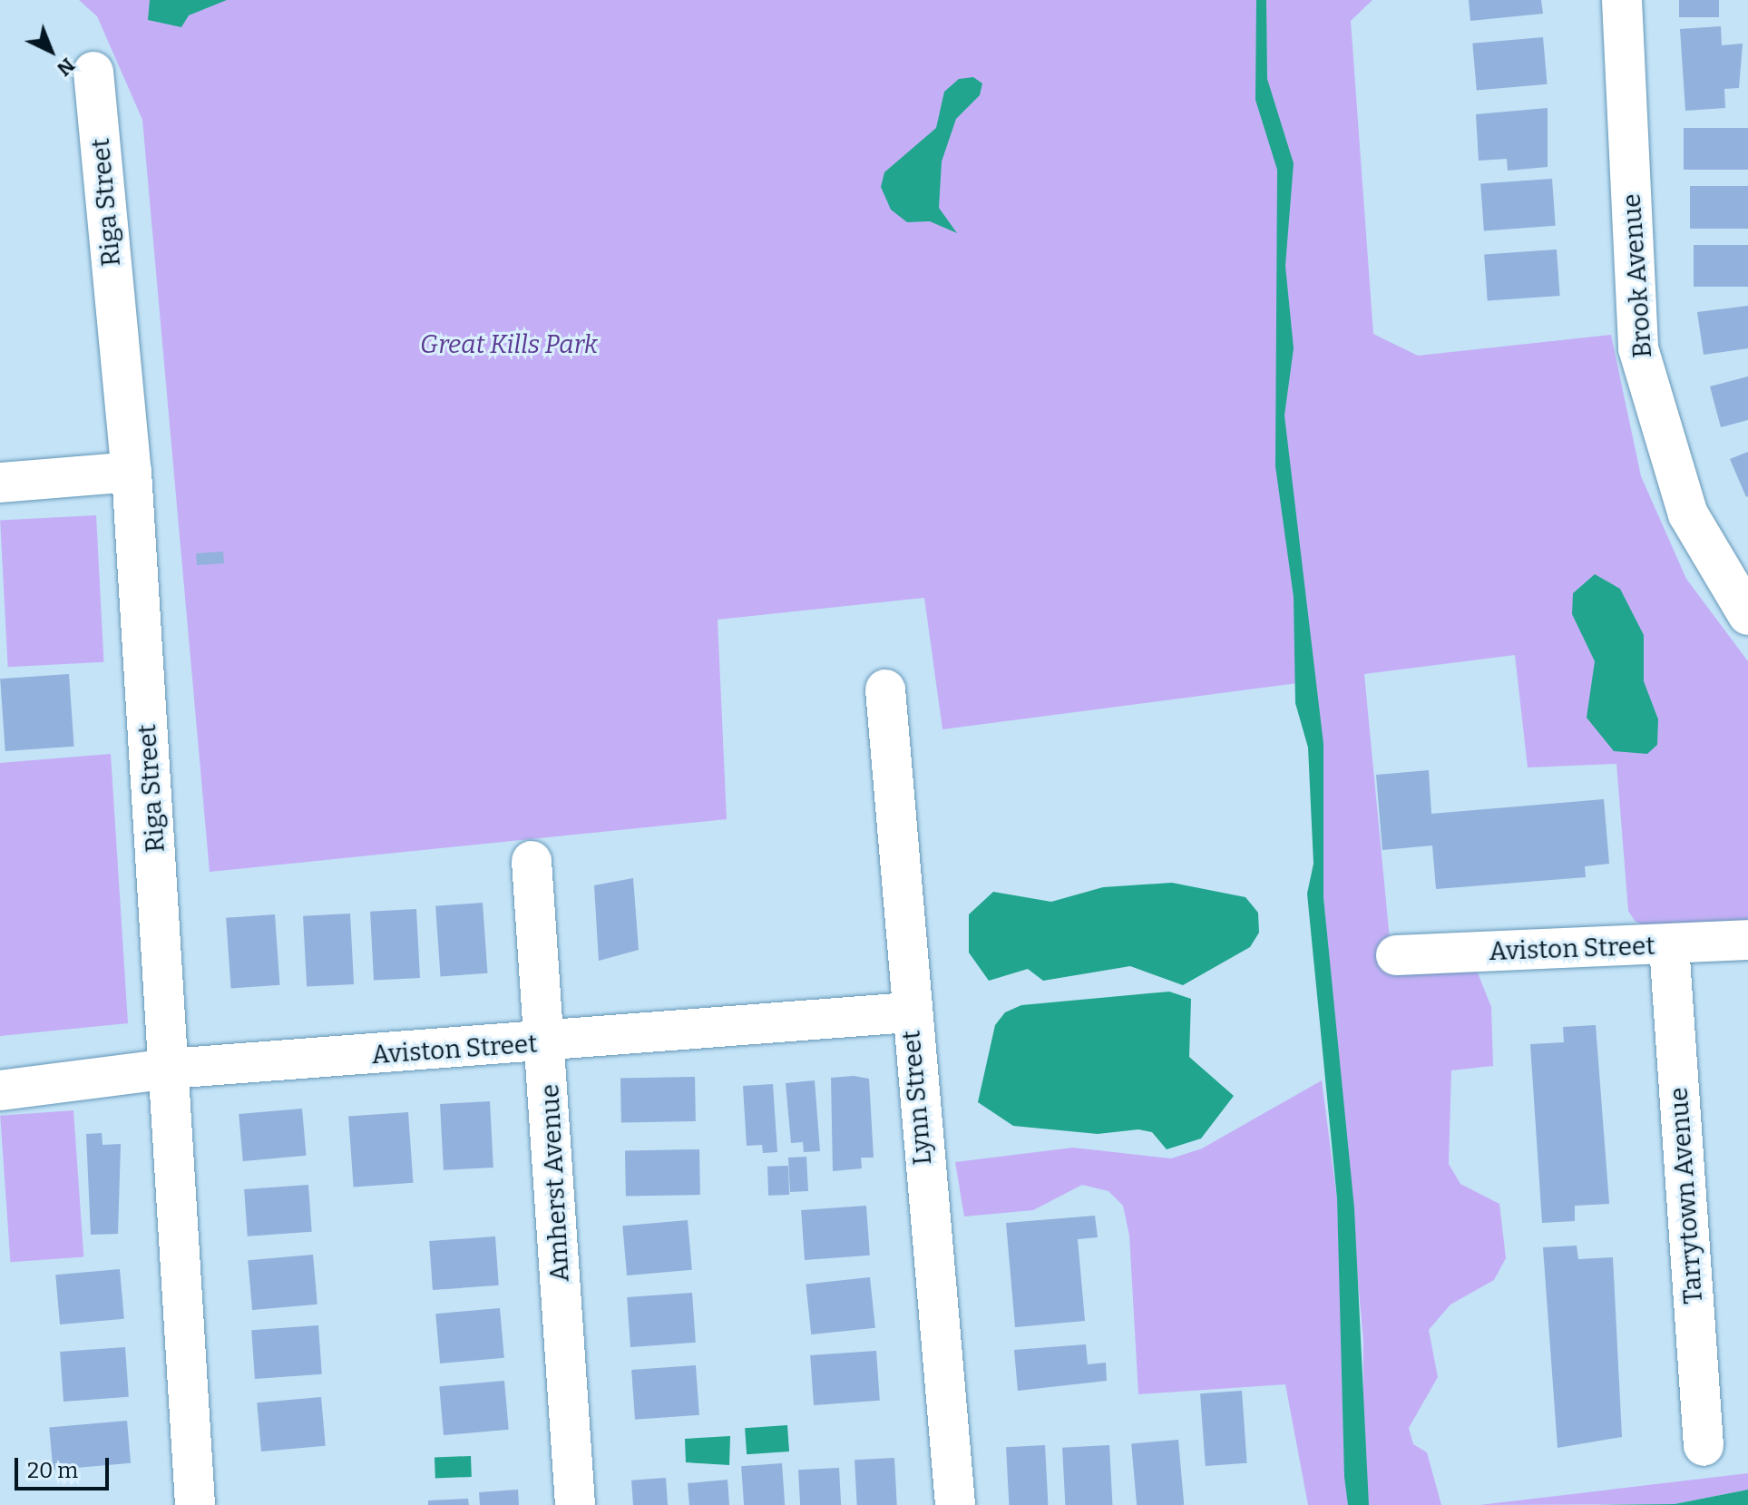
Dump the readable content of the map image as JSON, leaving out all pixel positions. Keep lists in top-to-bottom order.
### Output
{
  "streets": {
    "street": [
      "Riga Street",
      "Brook Avenue",
      "Aviston Street",
      "Lynn Street",
      "Amherst Avenue",
      "Tarrytown Avenue"
    ]
  },
  "crossings": [
    ["Riga Street", "Aviston Street"],
    ["Aviston Street", "Lynn Street"],
    ["Aviston Street", "Amherst Avenue"],
    ["Aviston Street", "Tarrytown Avenue"]
  ],
  "parks": ["Great Kills Park"],
  "scale_bar": "20 m",
  "north": "bottom right"
}
